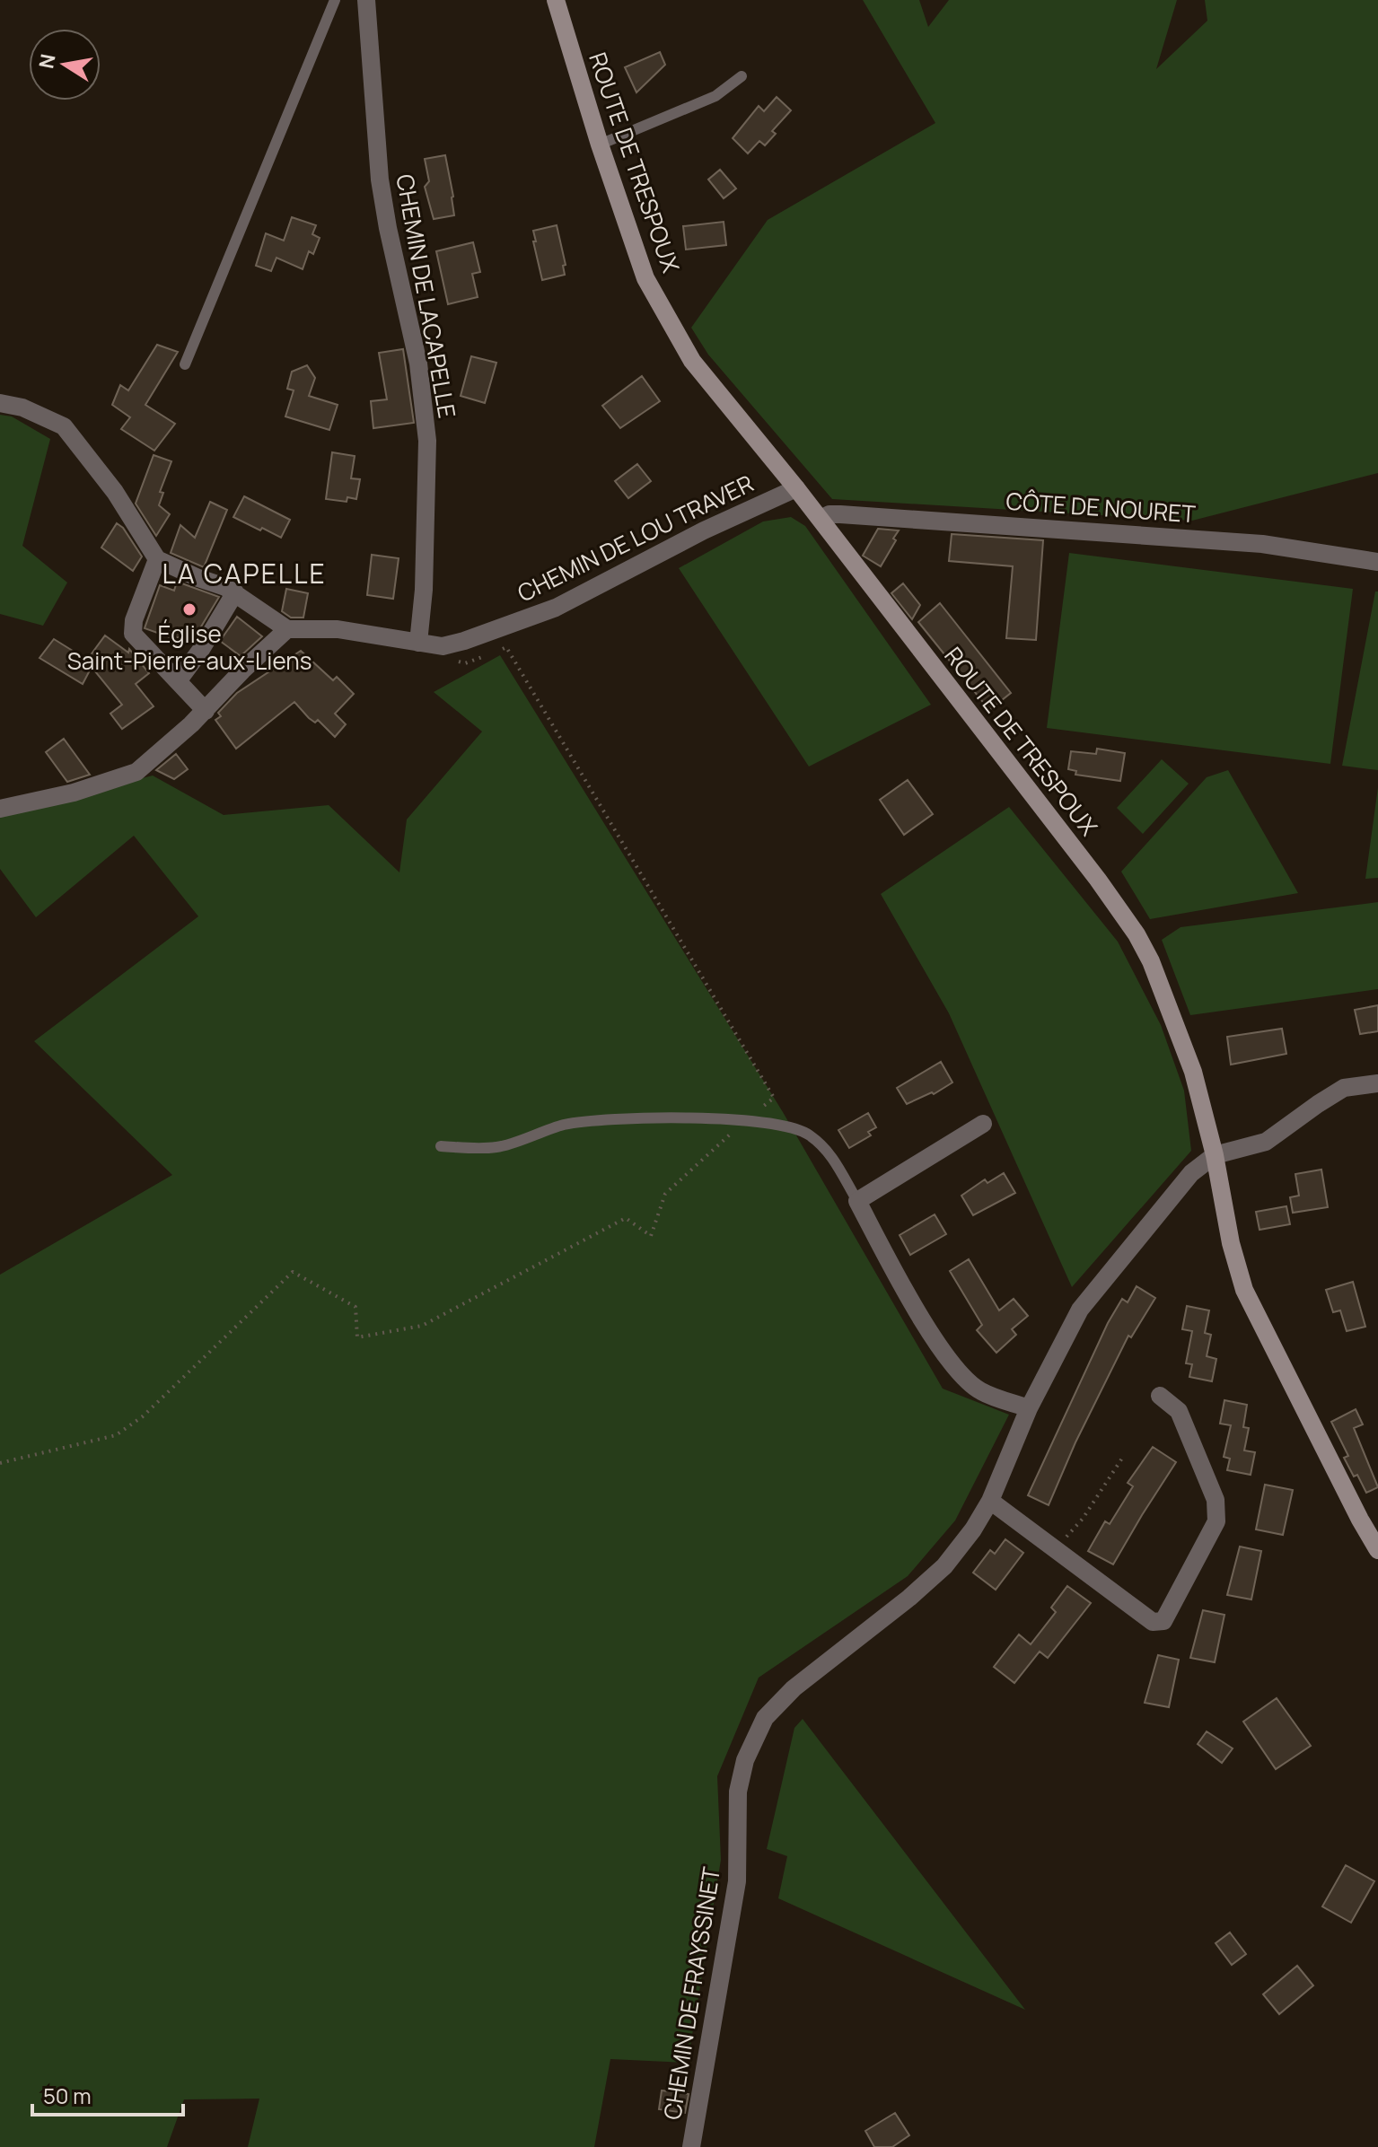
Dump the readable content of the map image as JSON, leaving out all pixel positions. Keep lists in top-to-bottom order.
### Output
{
  "streets": {
    "street": [
      "ROUTE DE TRESPOUX",
      "CHEMIN DE LACAPELLE",
      "CÔTE DE NOURET",
      "CHEMIN DE LOU TRAVER",
      "CHEMIN DE FRAYSSINET"
    ]
  },
  "crossings": [
    ["ROUTE DE TRESPOUX", "CÔTE DE NOURET"],
    ["ROUTE DE TRESPOUX", "CHEMIN DE LOU TRAVER"],
    ["ROUTE DE TRESPOUX", "CHEMIN DE FRAYSSINET"],
    ["CHEMIN DE LACAPELLE", "CHEMIN DE LOU TRAVER"]
  ],
  "districts": ["LA CAPELLE"],
  "places": ["Église Saint-Pierre-aux-Liens"],
  "scale_bar": "50 m",
  "north": "left"
}
